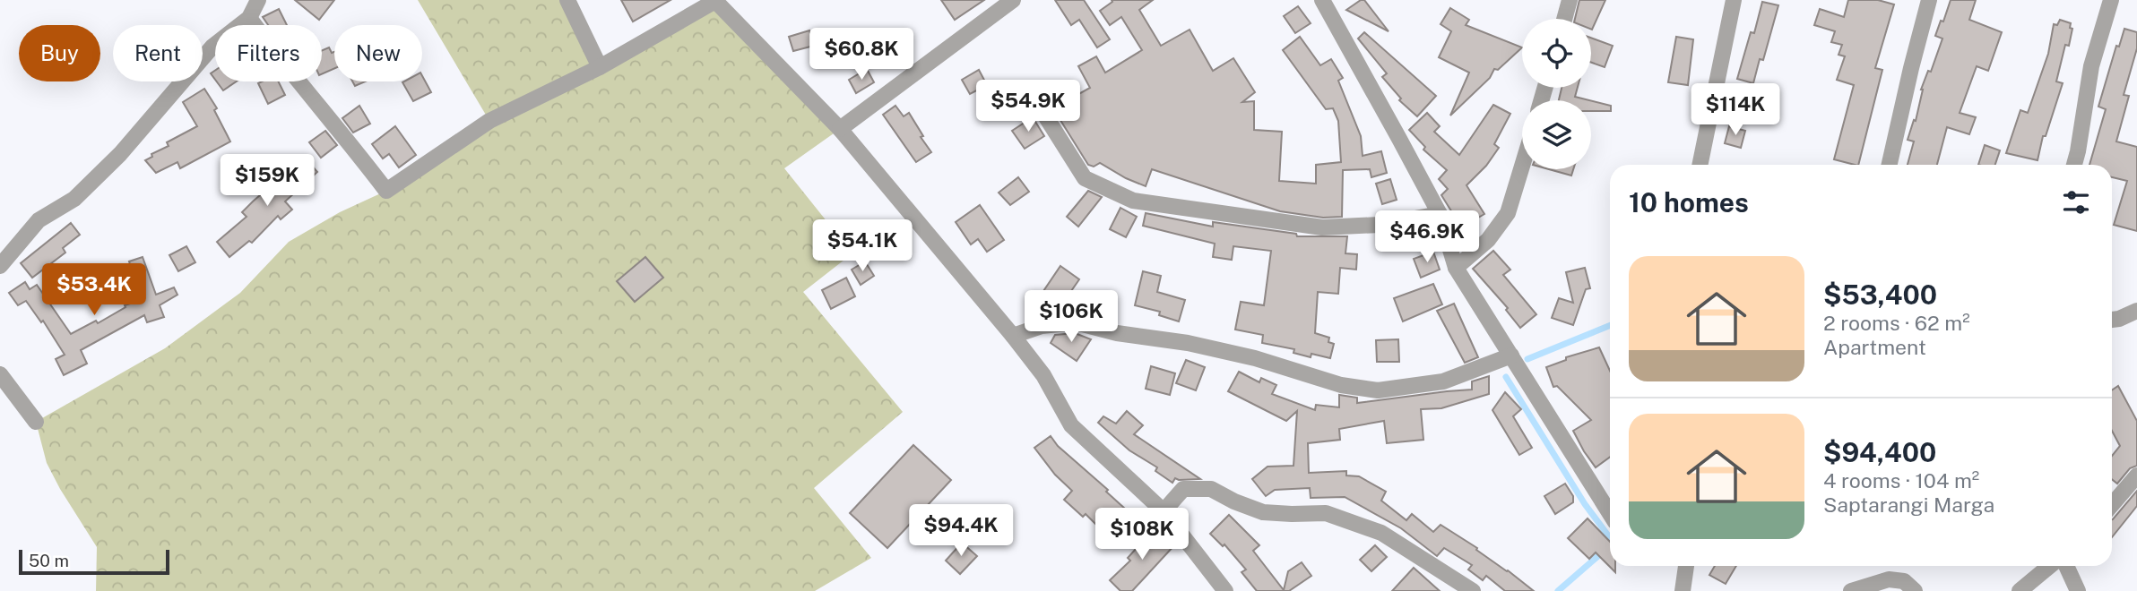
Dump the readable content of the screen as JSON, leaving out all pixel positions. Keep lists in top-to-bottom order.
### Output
{
  "scale_bar": "50 m",
  "page": {
    "chip": [
      "Buy",
      "Rent",
      "Filters",
      "New"
    ],
    "price": [
      "$60.8K",
      "$54.9K",
      "$114K",
      "$159K",
      "$46.9K",
      "$54.1K",
      "$53.4K",
      "$106K",
      "$94.4K",
      "$108K"
    ],
    "heading": "10 homes",
    "list": [
      {
        "name": "$53,400",
        "note": "2 rooms · 62 m² · Apartment"
      },
      {
        "name": "$94,400",
        "note": "4 rooms · 104 m² · Saptarangi Marga"
      }
    ],
    "scale": "50 m"
  }
}
